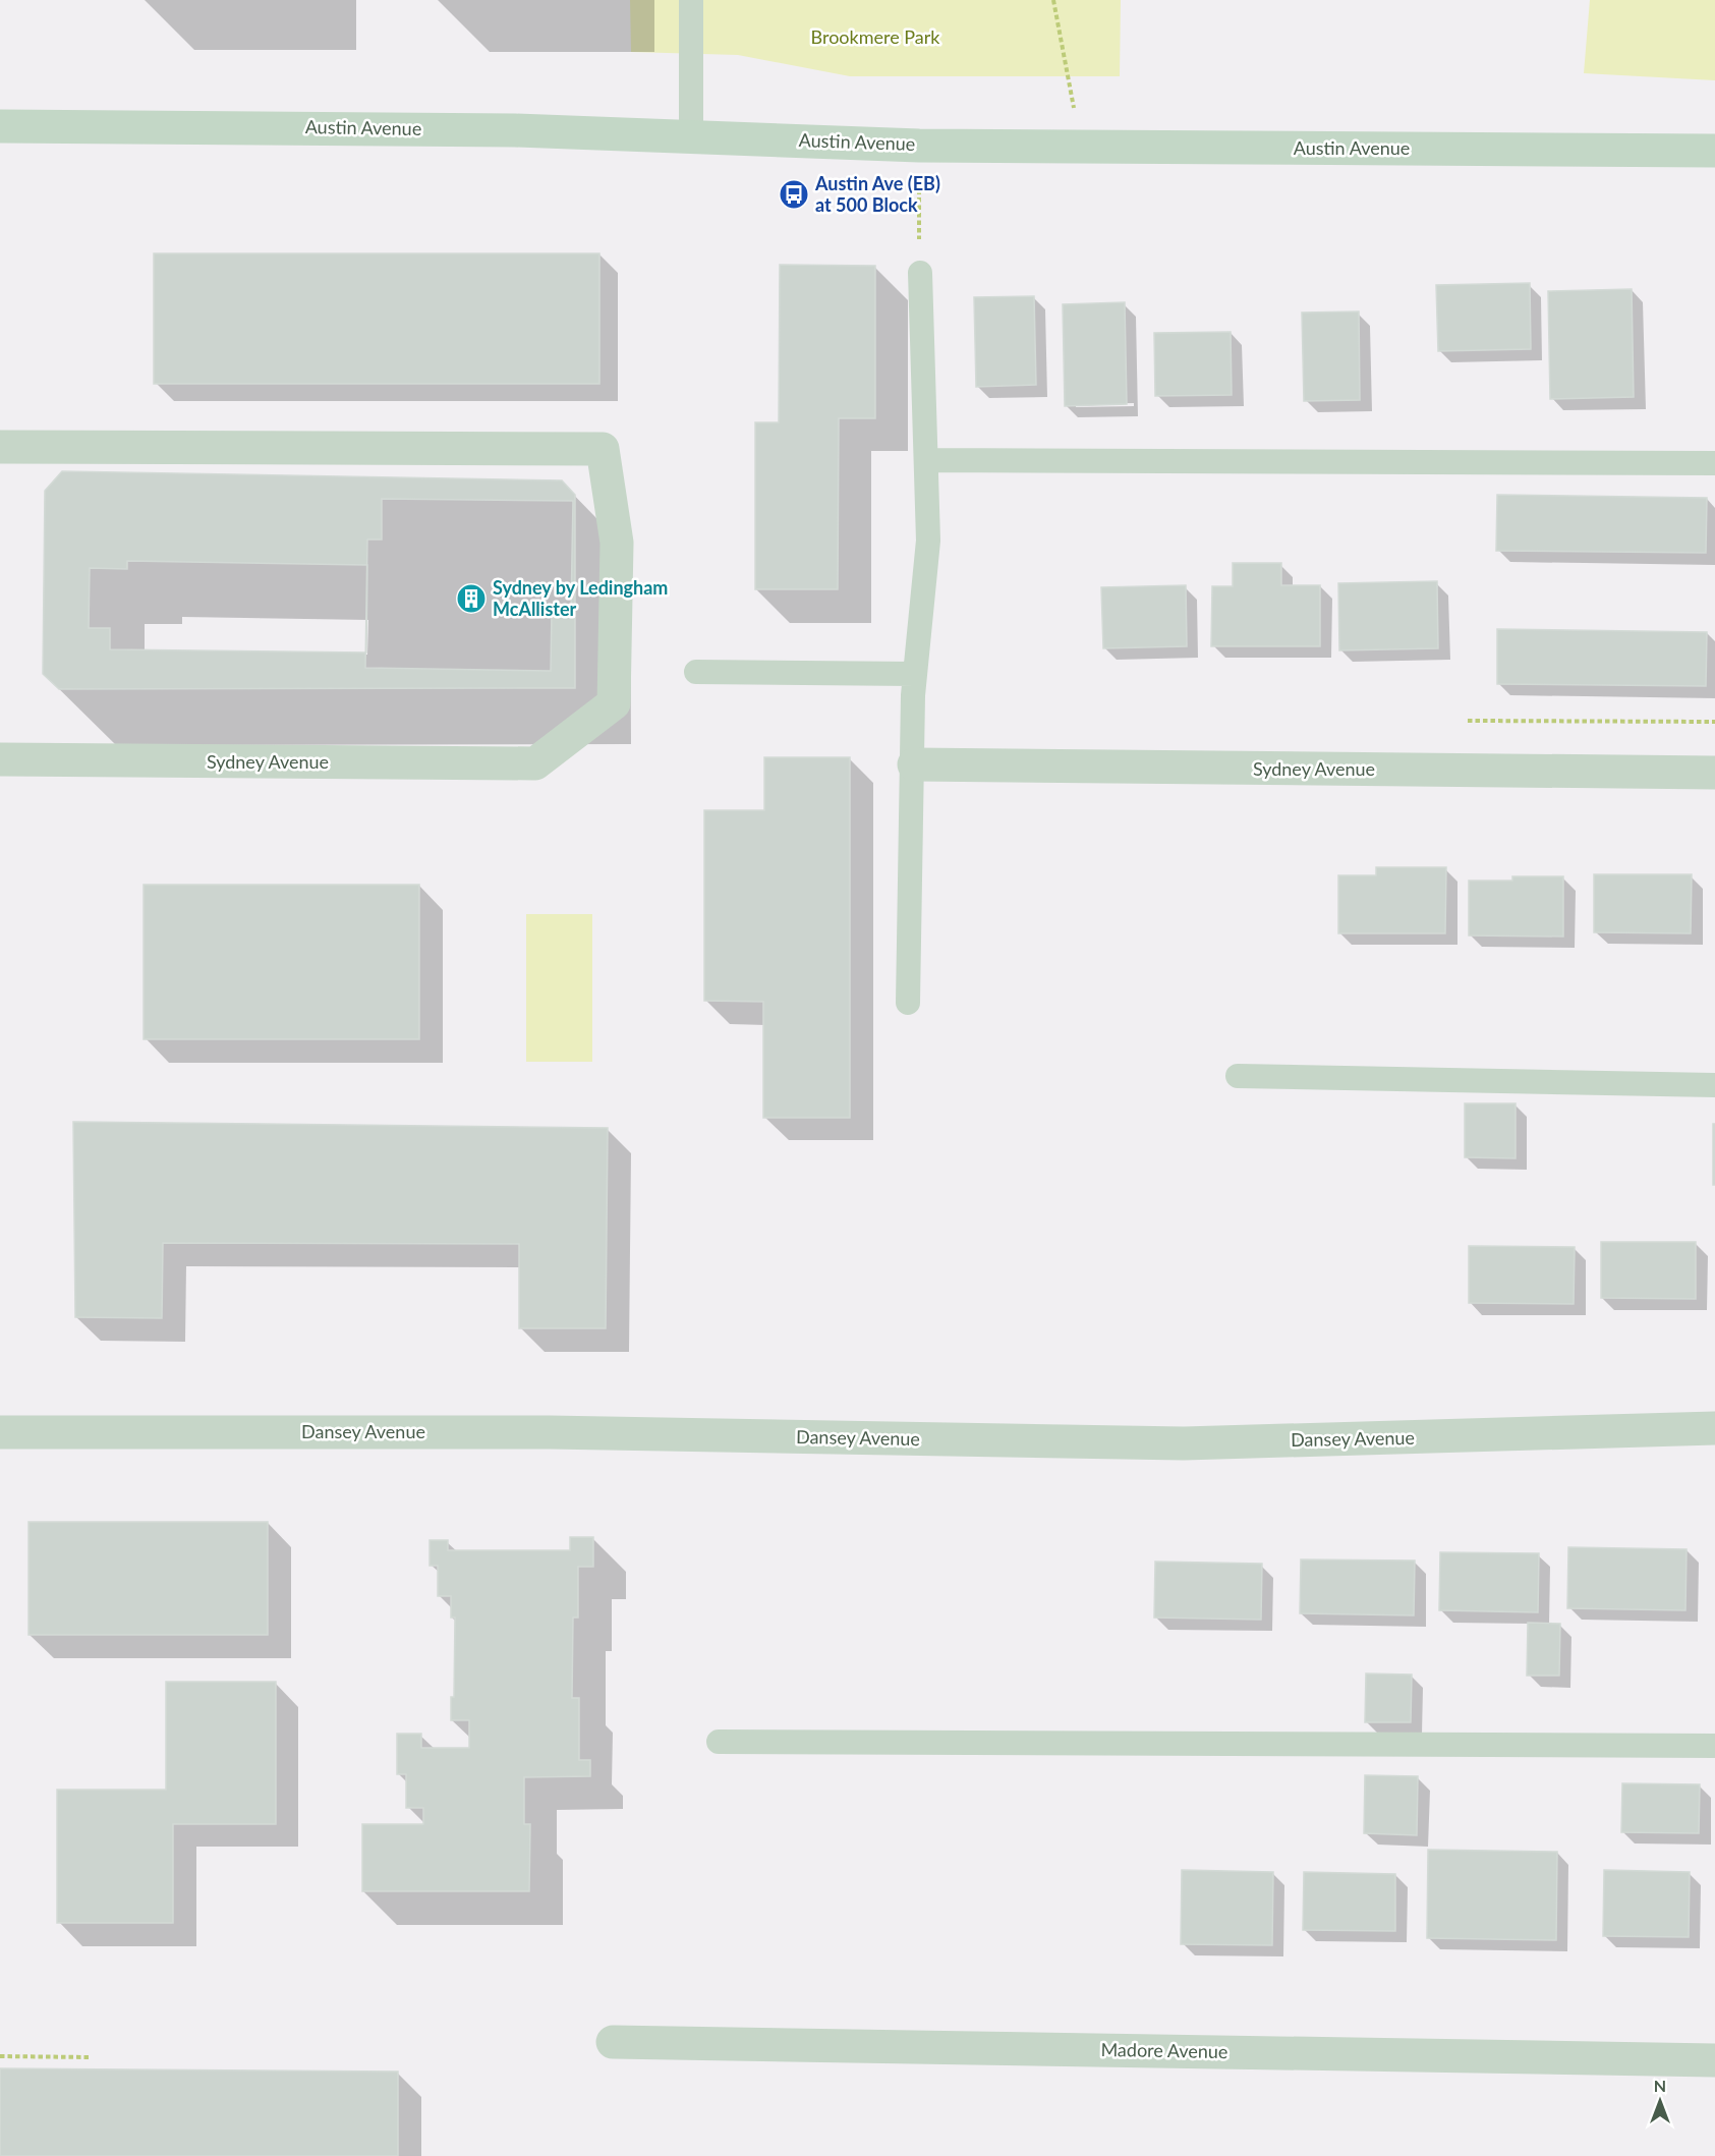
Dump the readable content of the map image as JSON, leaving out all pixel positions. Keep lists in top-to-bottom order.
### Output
{
  "streets": {
    "main road": ["Austin Avenue"],
    "street": ["Sydney Avenue", "Dansey Avenue", "Madore Avenue"]
  },
  "parks": ["Brookmere Park"],
  "places": {
    "bus stop": ["Austin Ave (EB) at 500 Block"],
    "building": ["Sydney by Ledingham McAllister"]
  },
  "north": "top"
}
